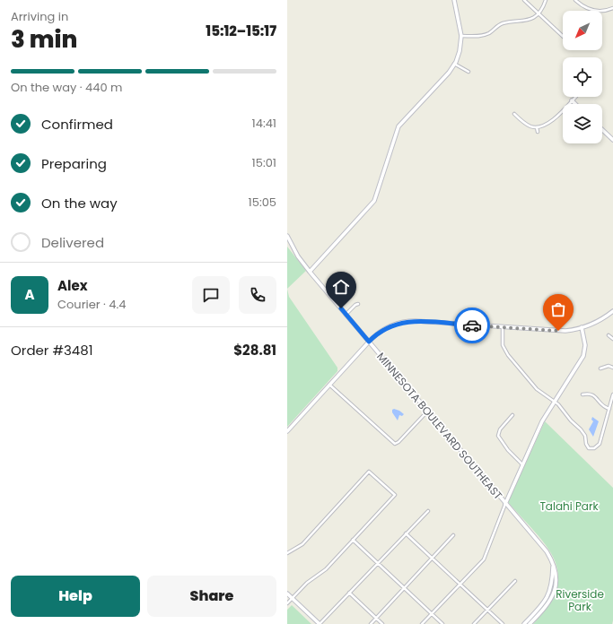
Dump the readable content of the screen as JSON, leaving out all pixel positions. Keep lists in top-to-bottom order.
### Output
{
  "streets": {
    "street": ["MINNESOTA BOULEVARD SOUTHEAST"]
  },
  "parks": ["Talahi Park", "Riverside Park"],
  "north": "bottom left",
  "page": {
    "heading": ["3 min", "Arriving in", "15:12–15:17"],
    "panel": [
      "Alex",
      "Courier · 4.4",
      "Order #3481",
      "$28.81"
    ],
    "bar": "On the way · 440 m",
    "list": [
      ["Confirmed", "14:41"],
      ["Preparing", "15:01"],
      ["On the way", "15:05"],
      "Delivered"
    ],
    "round": "A",
    "buttons": ["Help", "Share"]
  }
}
